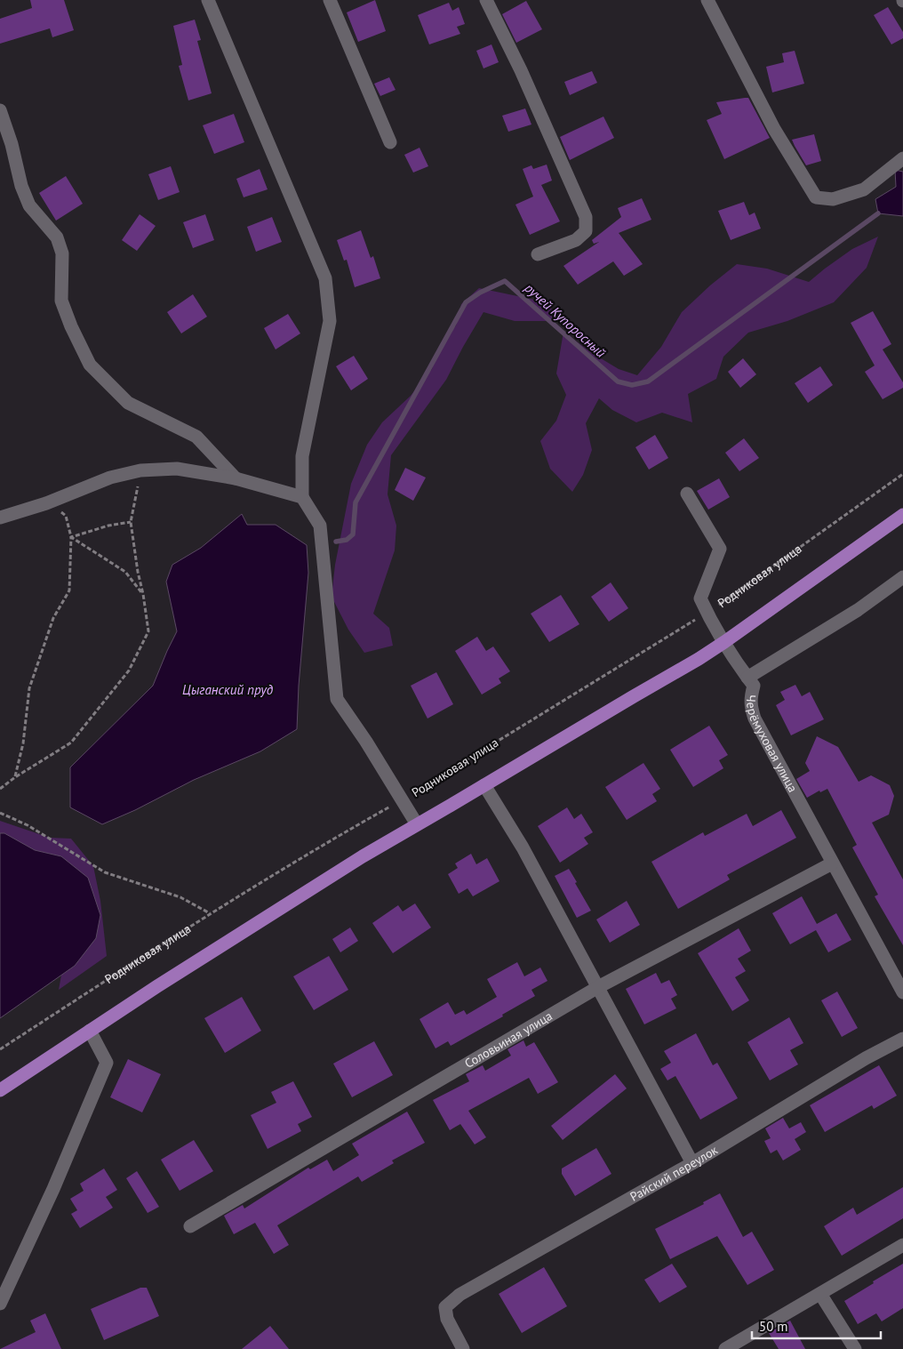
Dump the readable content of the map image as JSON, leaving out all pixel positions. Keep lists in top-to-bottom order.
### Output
{
  "streets": {
    "street": ["Черёмуховая улица", "Соловьиная улица", "Райский переулок"],
    "path": ["Родниковая улица"]
  },
  "crossings": [
    ["Родниковая улица", "Черёмуховая улица"],
    ["Черёмуховая улица", "Соловьиная улица"]
  ],
  "water": ["ручей Купоросный", "Цыганский пруд"],
  "scale_bar": "50 m"
}
